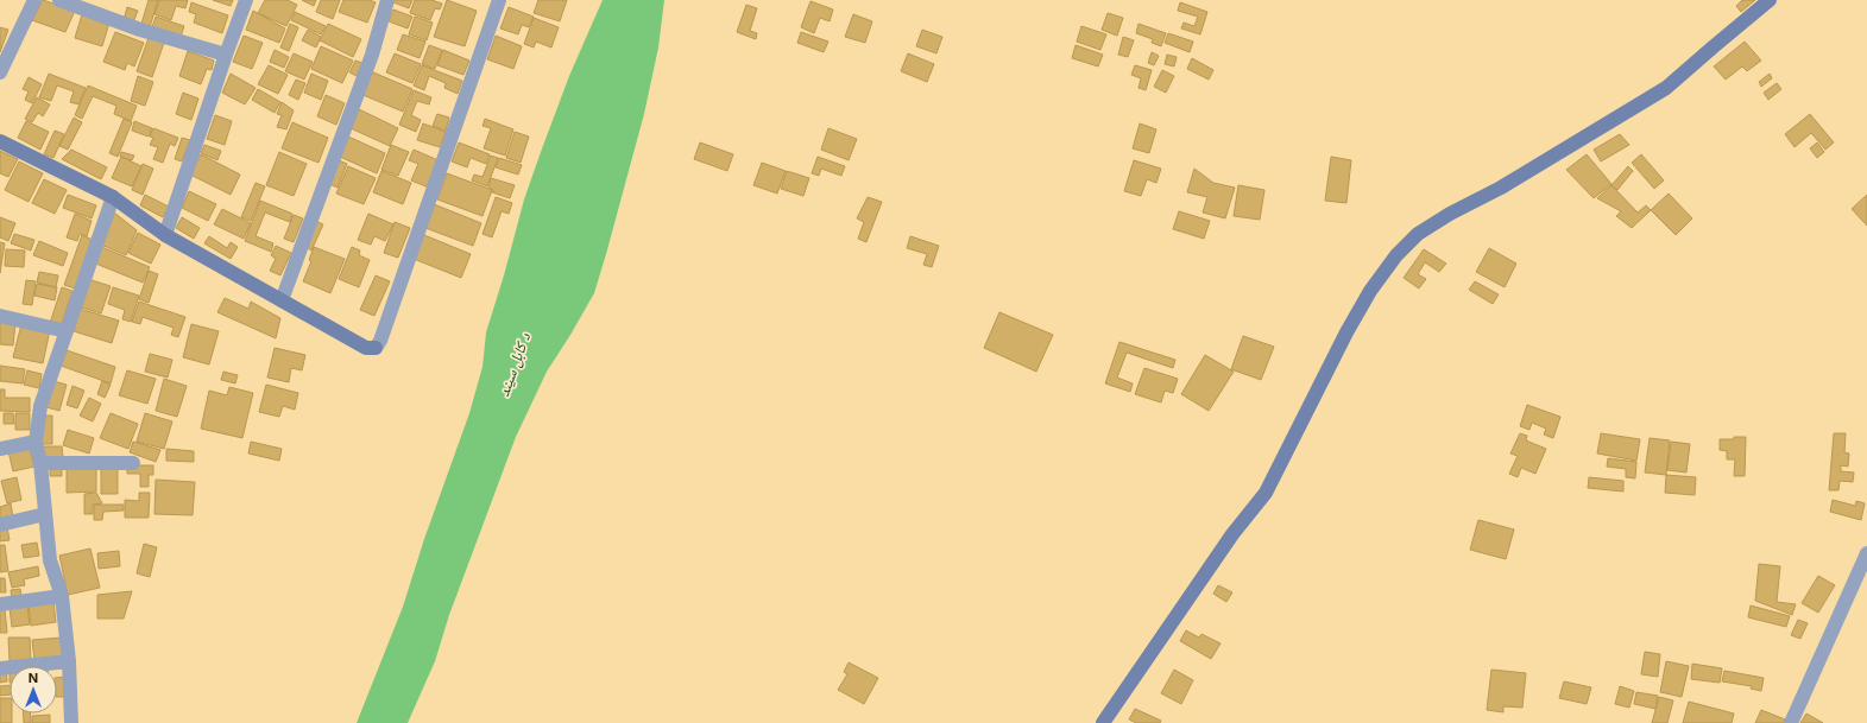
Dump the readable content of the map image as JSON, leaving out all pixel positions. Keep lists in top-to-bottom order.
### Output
{
  "water": ["د کابل سيند"],
  "north": "top"
}
